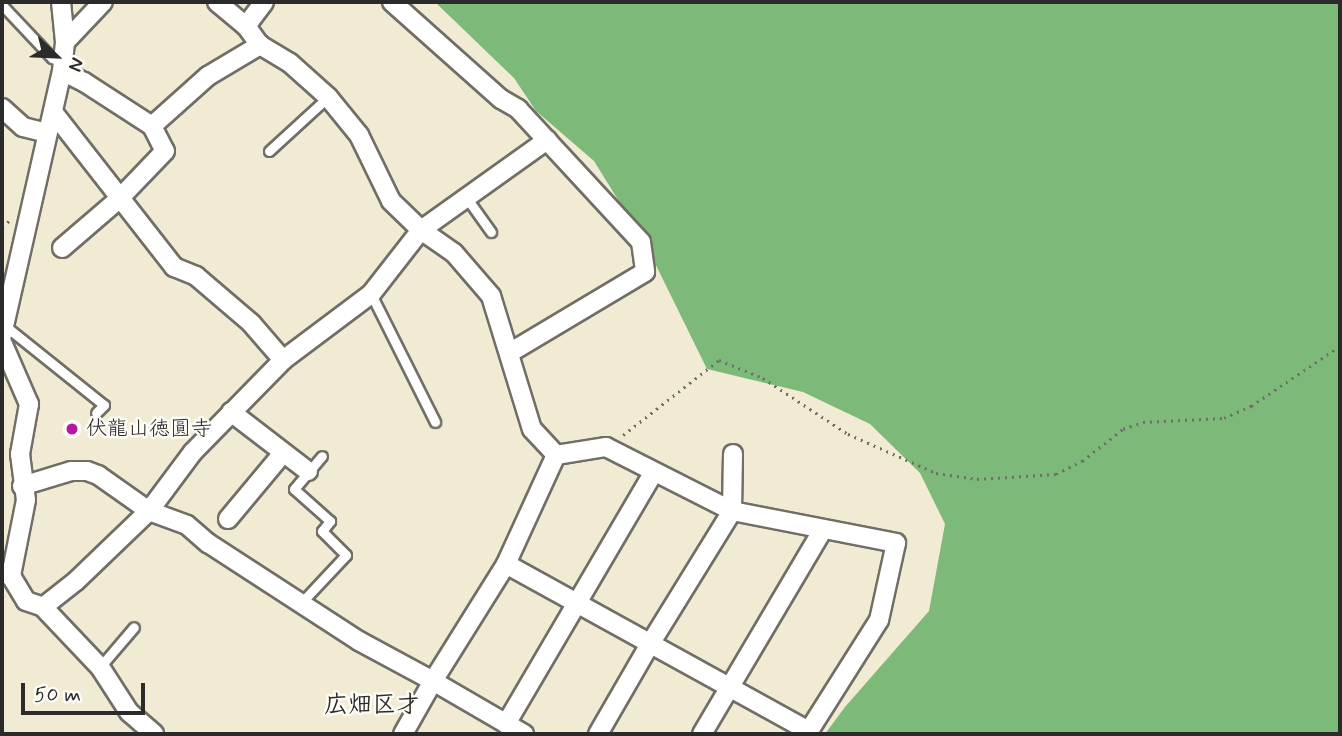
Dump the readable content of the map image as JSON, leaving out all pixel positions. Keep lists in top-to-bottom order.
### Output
{
  "districts": ["広畑区才"],
  "places": ["伏龍山徳圓寺"],
  "scale_bar": "50 m",
  "north": "bottom right"
}
